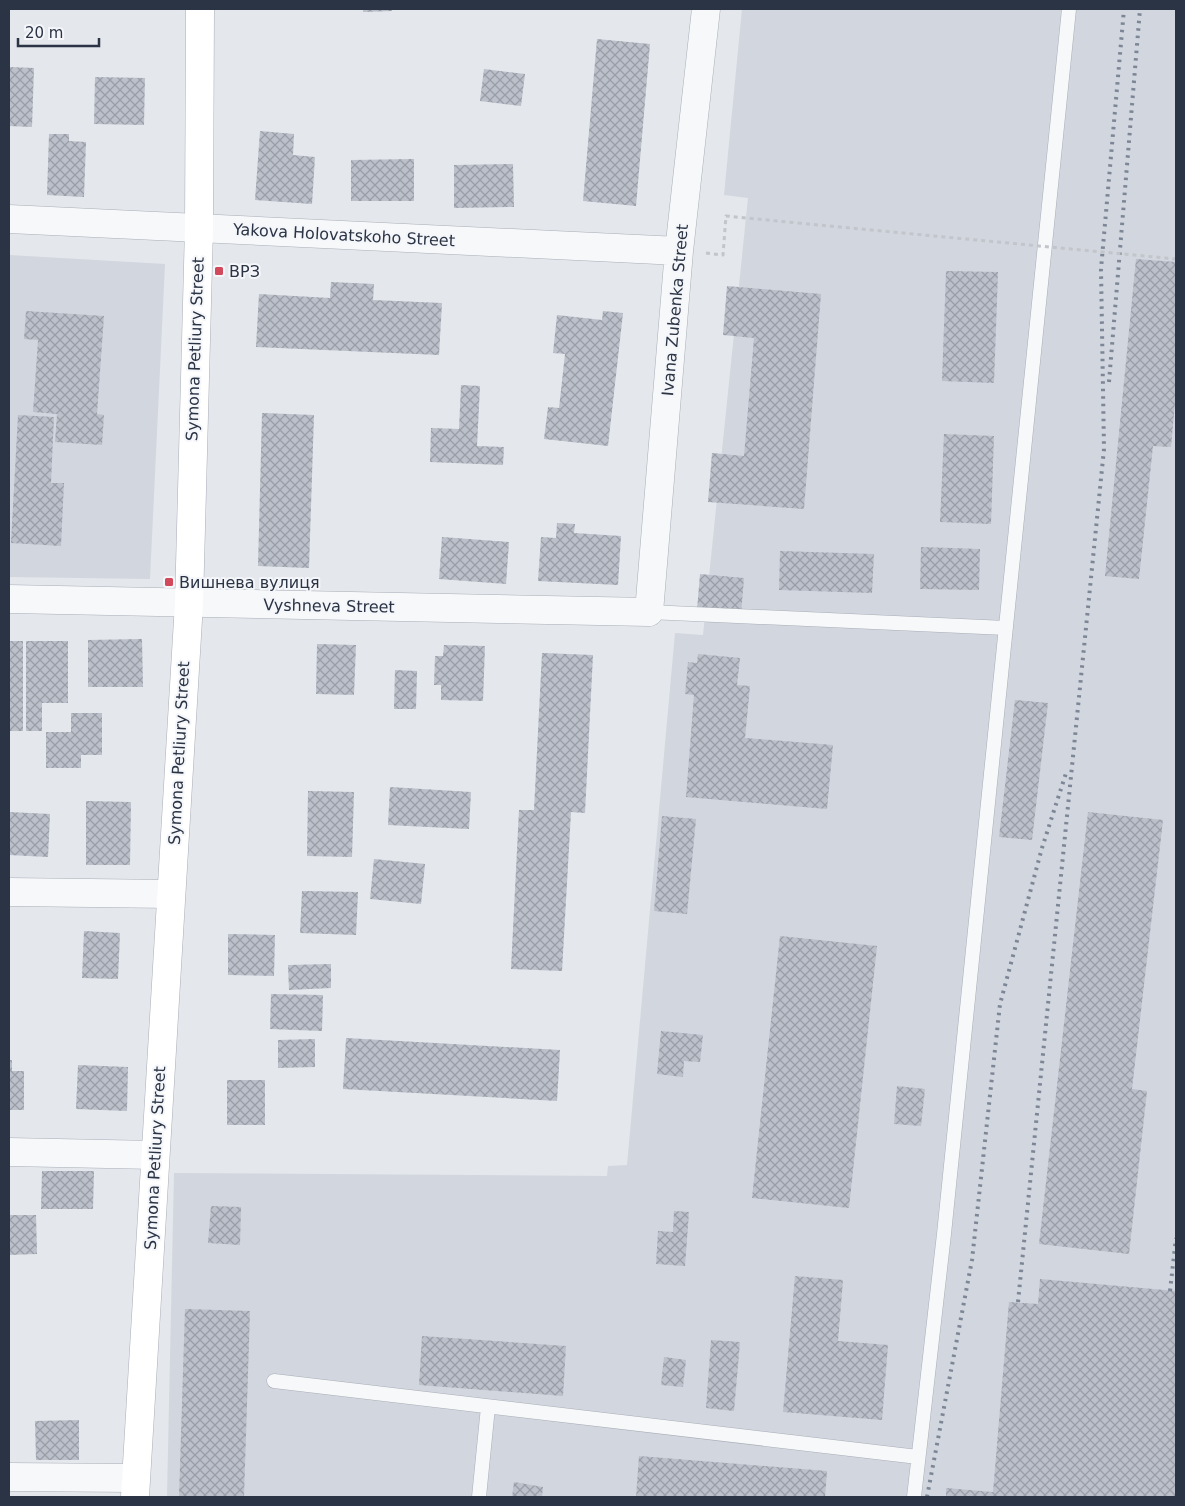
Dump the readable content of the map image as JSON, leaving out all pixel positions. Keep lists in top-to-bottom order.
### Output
{
  "streets": {
    "main road": ["Symona Petliury Street"],
    "street": ["Yakova Holovatskoho Street", "Ivana Zubenka Street", "Vyshneva Street"]
  },
  "crossings": [
    ["Yakova Holovatskoho Street", "Ivana Zubenka Street"],
    ["Yakova Holovatskoho Street", "Symona Petliury Street"],
    ["Ivana Zubenka Street", "Vyshneva Street"],
    ["Symona Petliury Street", "Vyshneva Street"]
  ],
  "places": {
    "transit": ["ВРЗ", "Вишнева вулиця"]
  },
  "scale_bar": "20 m"
}
